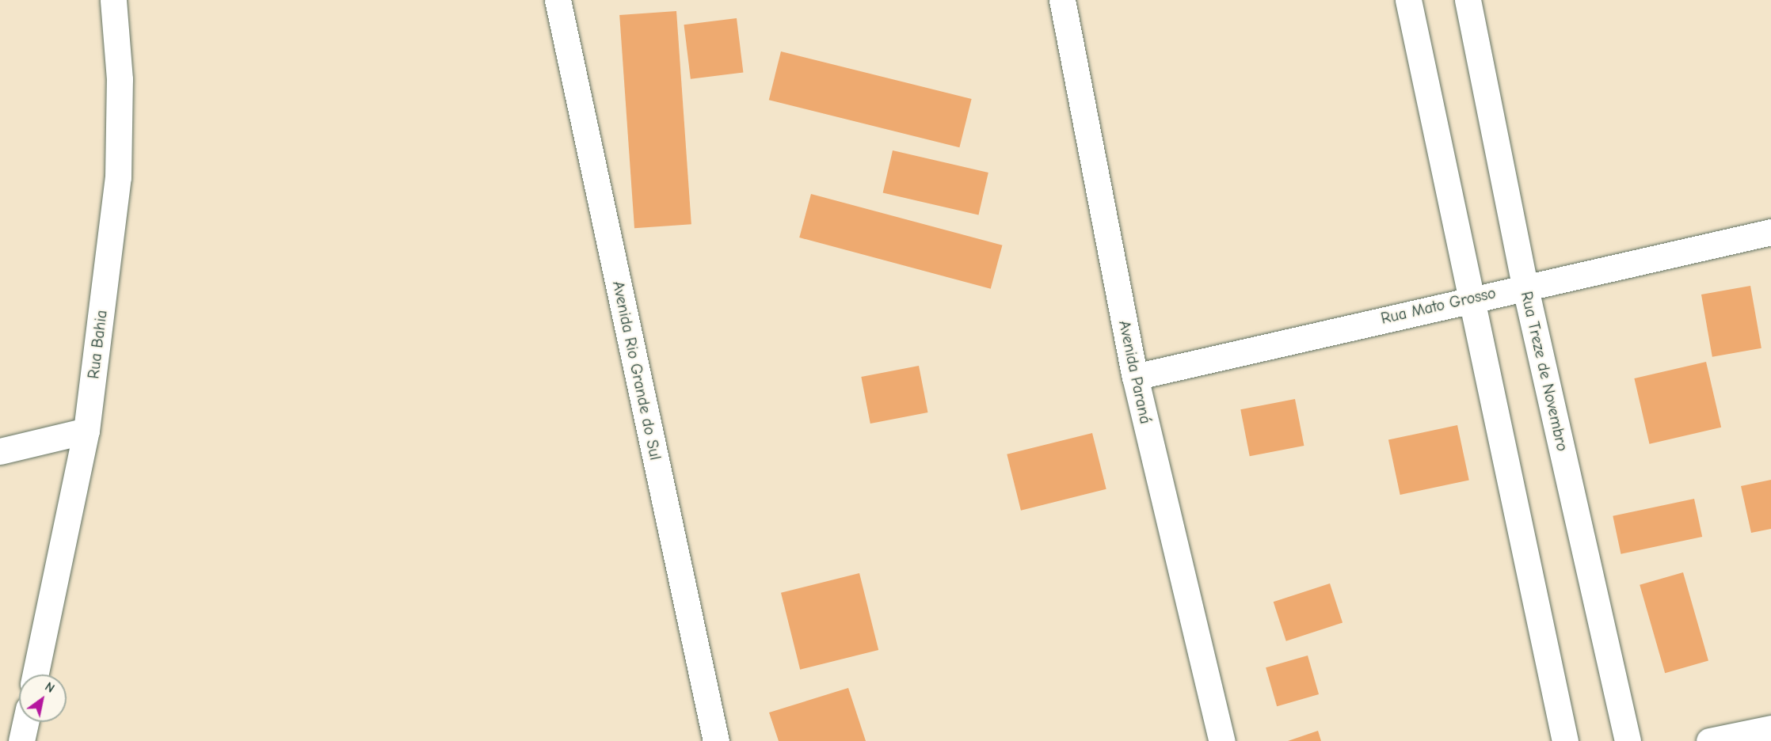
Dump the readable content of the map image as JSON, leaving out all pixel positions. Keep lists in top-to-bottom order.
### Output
{
  "streets": {
    "street": [
      "Rua Mato Grosso",
      "Rua Bahia",
      "Avenida Rio Grande do Sul",
      "Rua Treze de Novembro",
      "Avenida Paraná"
    ]
  },
  "crossings": [
    ["Rua Mato Grosso", "Rua Treze de Novembro"],
    ["Rua Mato Grosso", "Avenida Paraná"]
  ],
  "north": "top right"
}
